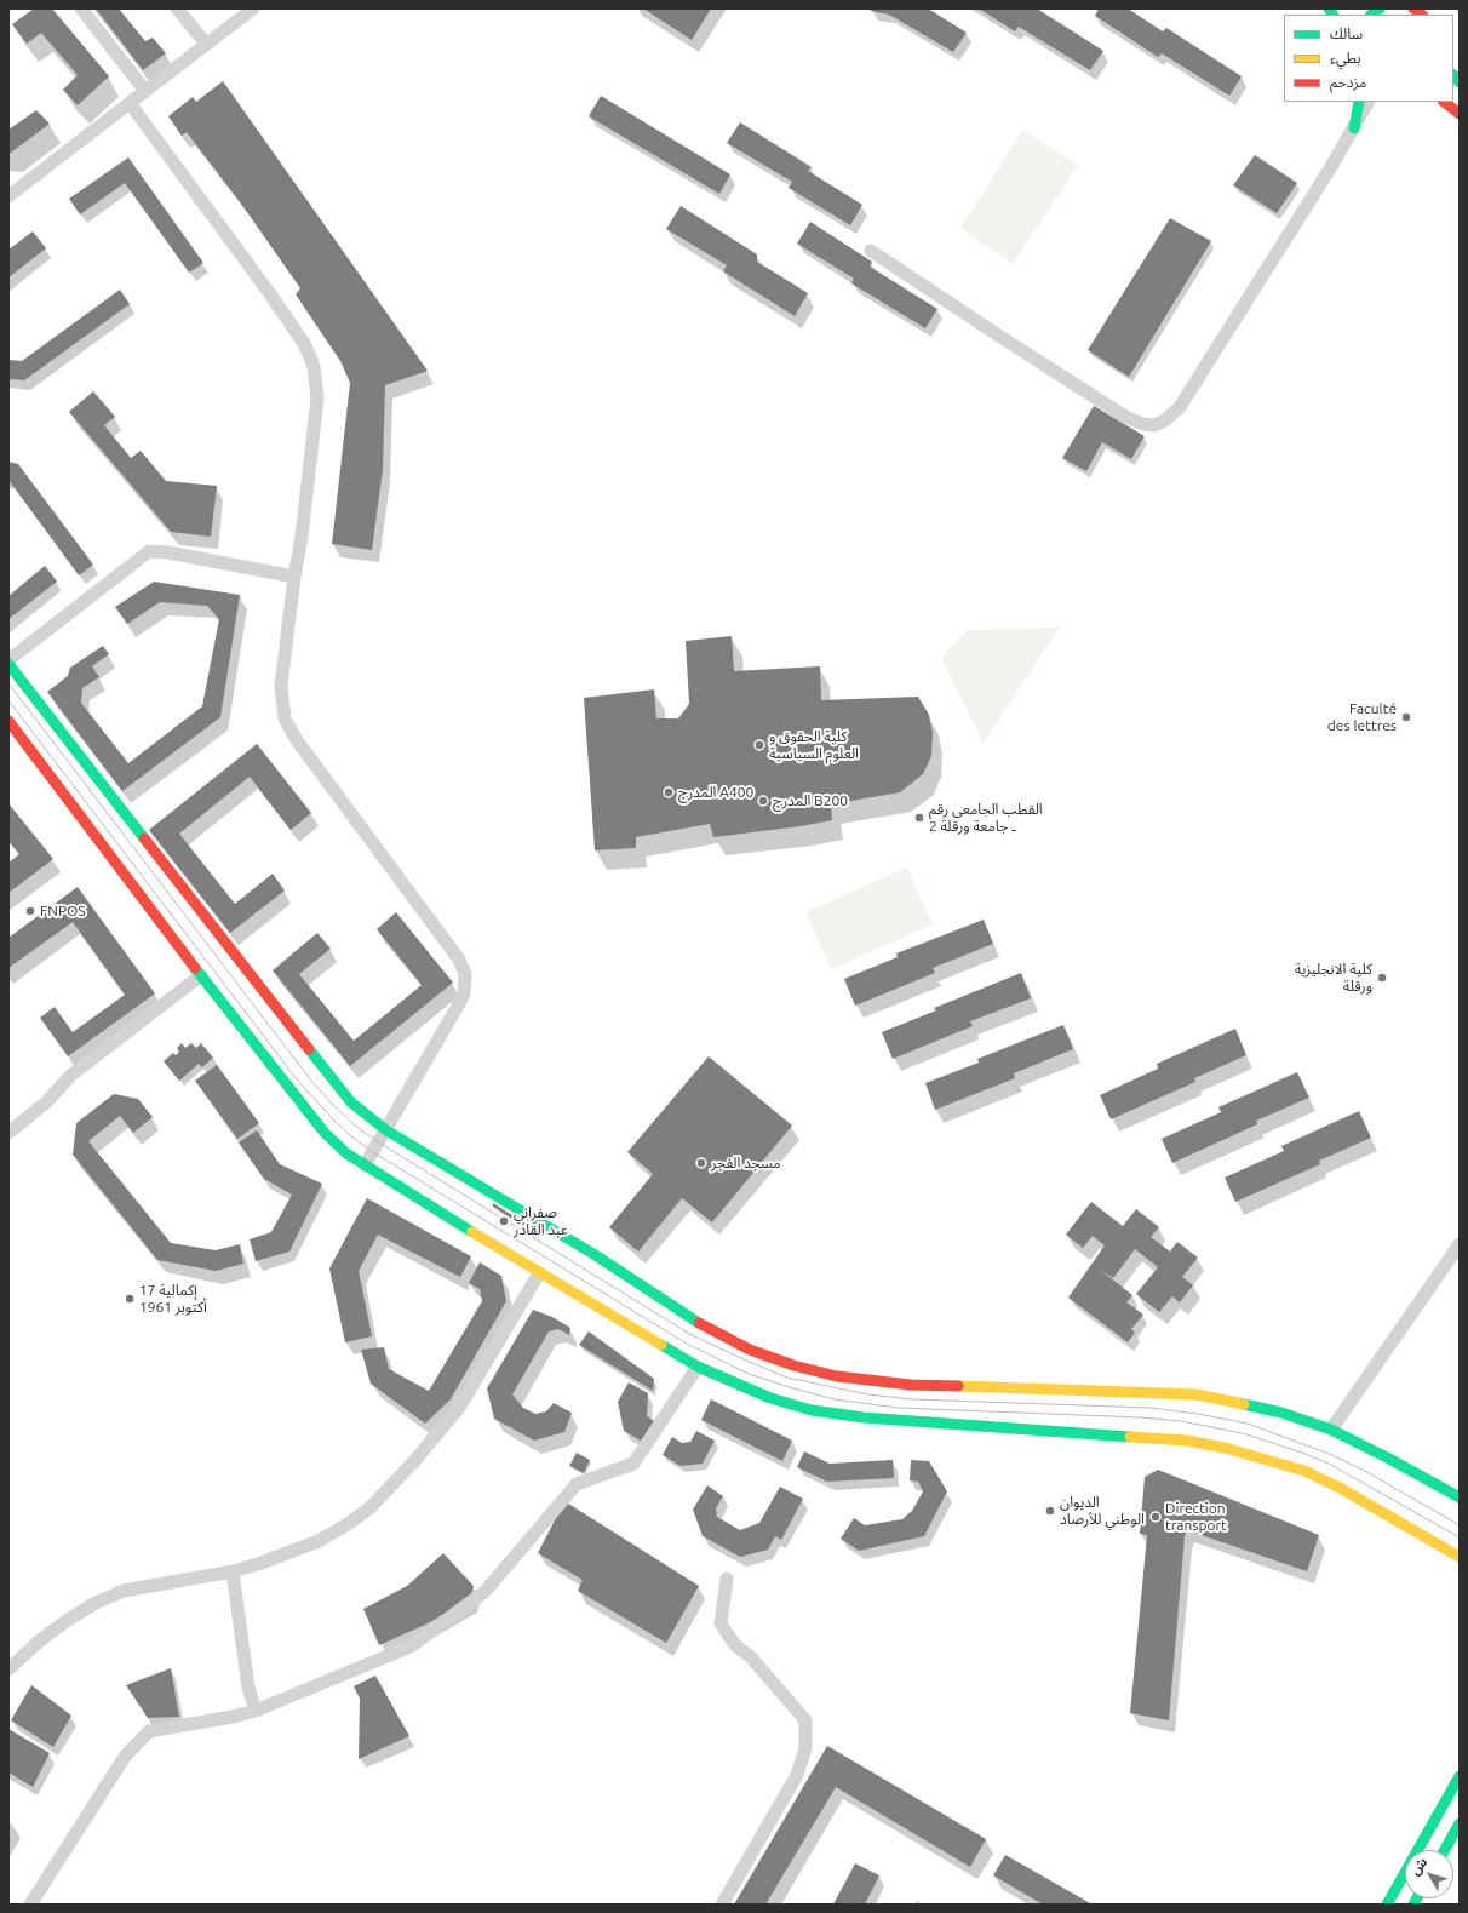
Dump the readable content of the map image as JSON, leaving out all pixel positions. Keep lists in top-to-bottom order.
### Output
{
  "places": [
    "Faculté des lettres",
    "كلية الحقوق و العلوم السياسية",
    "المدرج A400",
    "المدرج B200",
    "القطب الجامعي رقم 2 ـ جامعة ورقلة",
    "FNPOS",
    "كلية الانجليزية ورقلة",
    "مسجد الفجر",
    "صفراني عبد القادر",
    "إكمالية 17 أكتوبر 1961",
    "الديوان الوطني للأرصاد",
    "Direction transport"
  ],
  "legend": ["سالك", "بطيء", "مزدحم"],
  "north": "top left"
}
